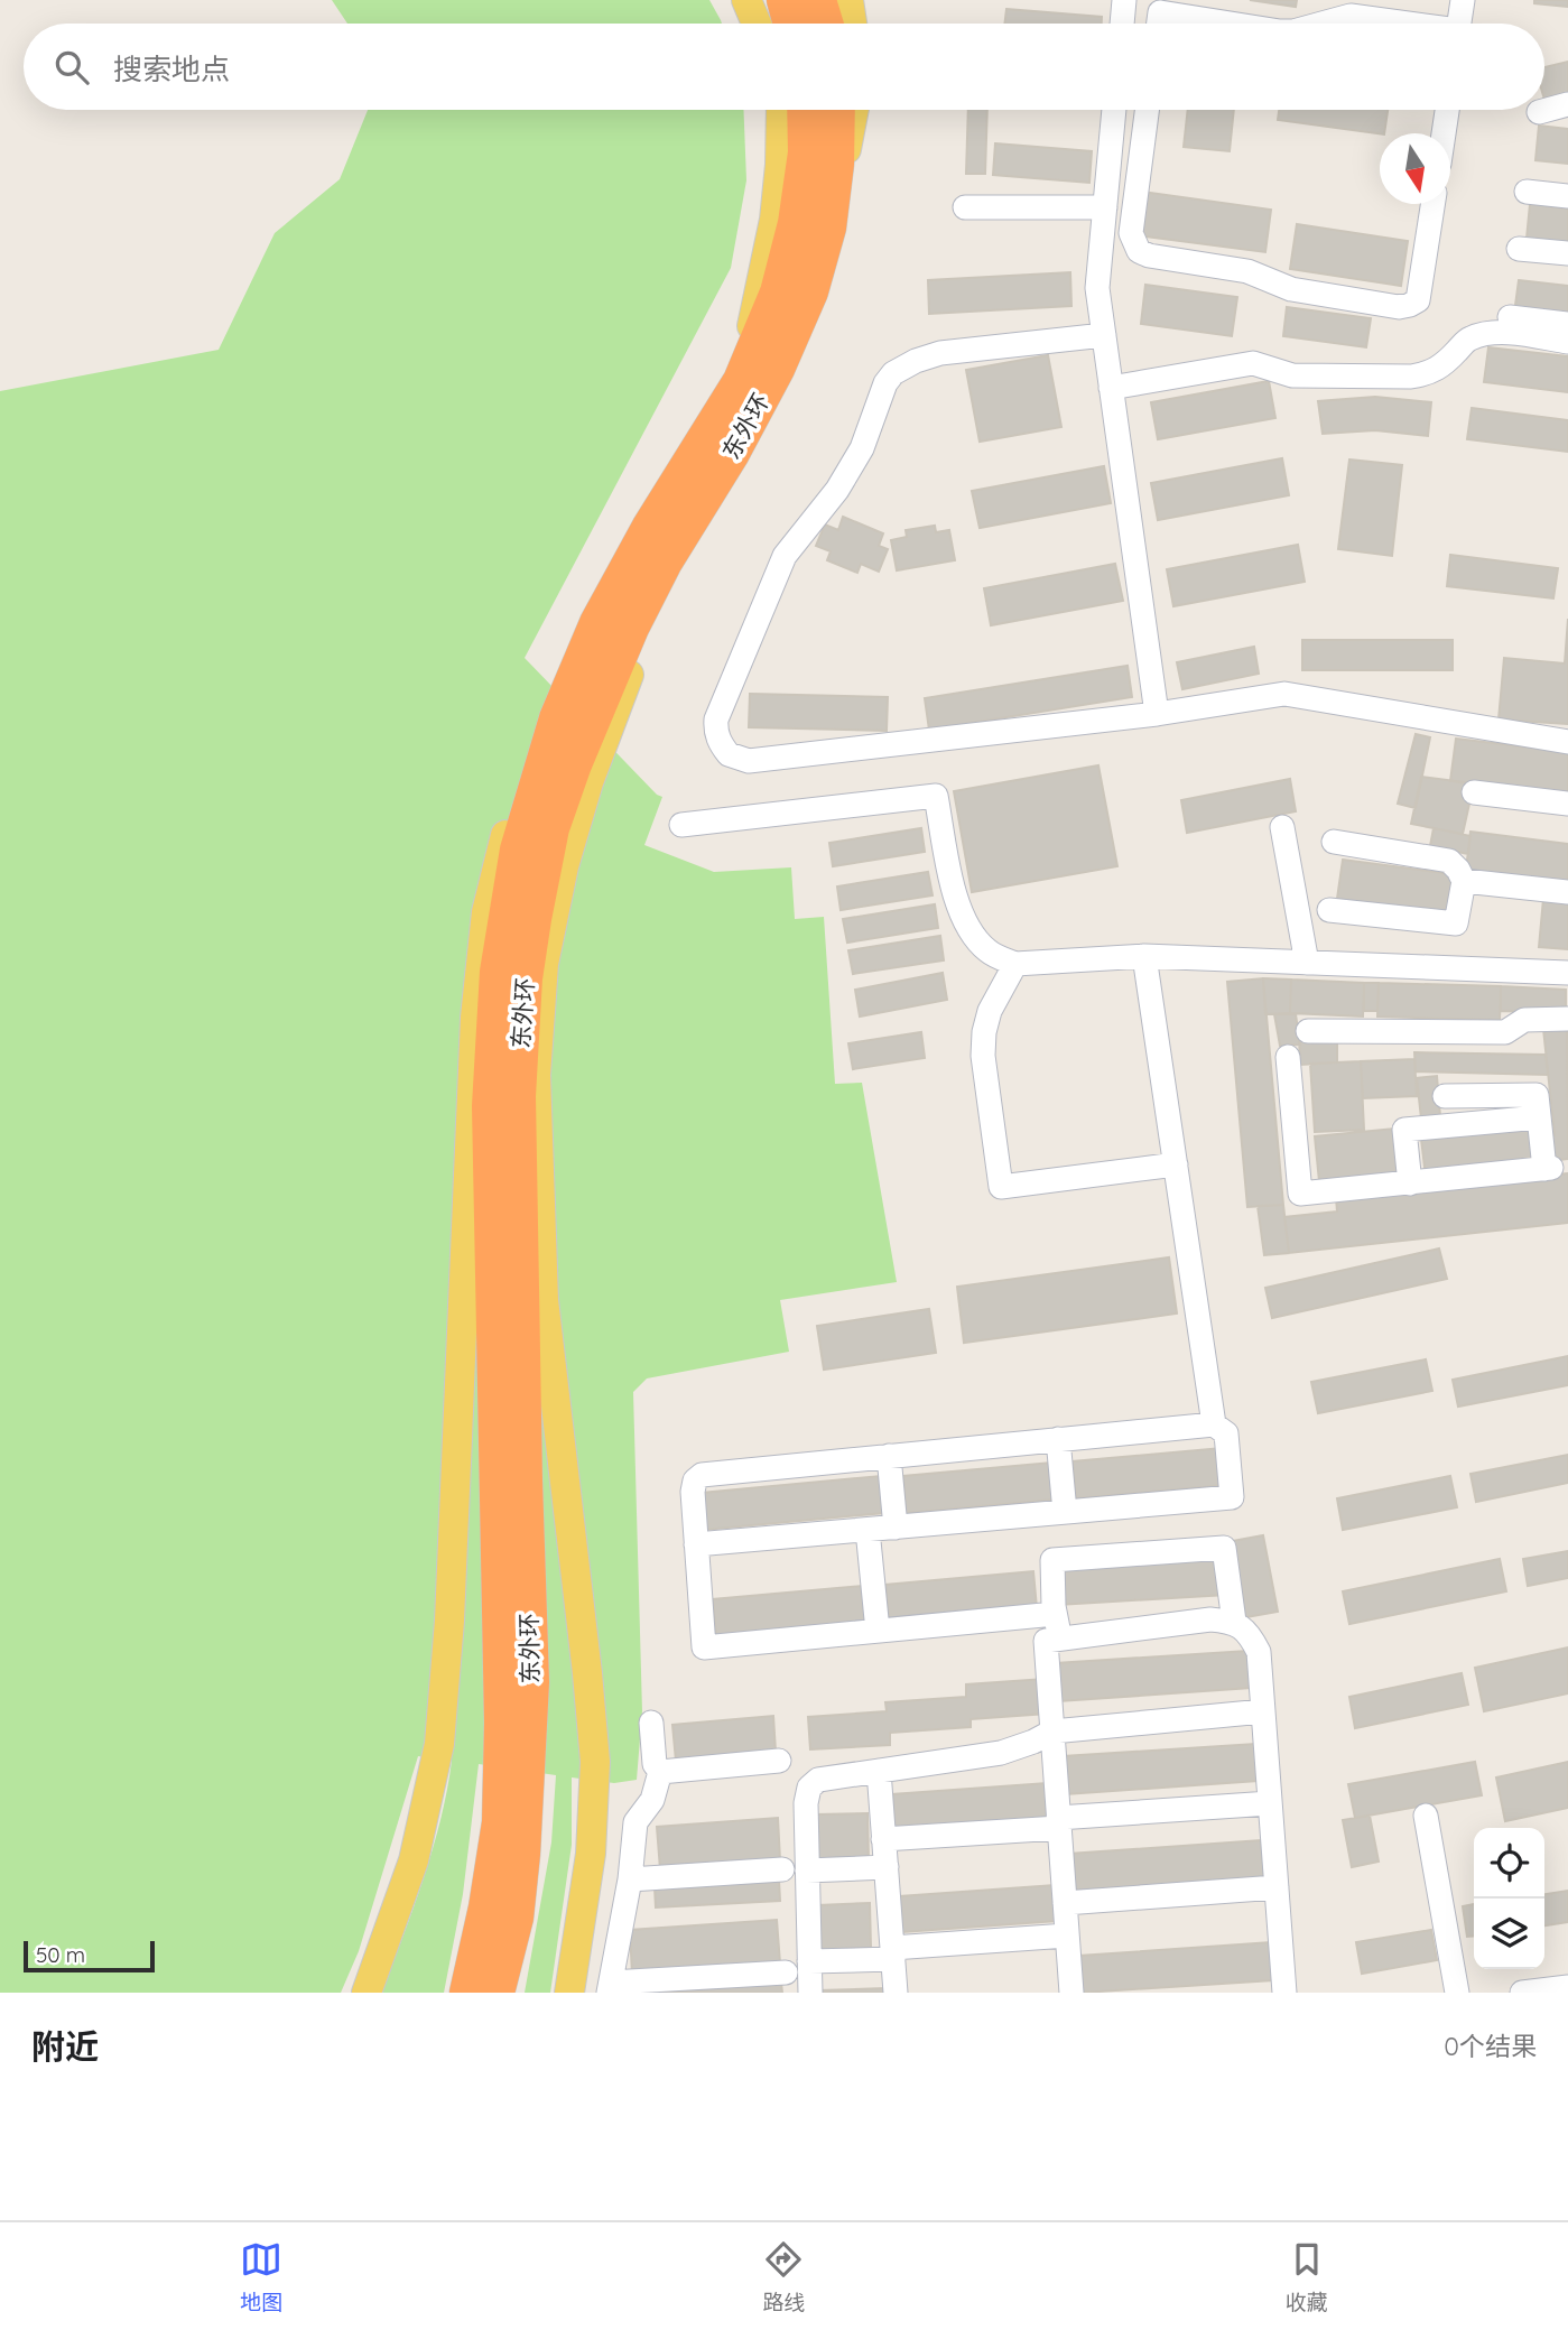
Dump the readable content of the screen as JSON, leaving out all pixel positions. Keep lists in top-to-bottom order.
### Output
{
  "streets": {
    "highway": ["东外环"]
  },
  "scale_bar": "50 m",
  "north": "bottom",
  "page": {
    "search": "搜索地点",
    "scale": "50 m",
    "heading": ["附近", "0个结果"],
    "nav": ["地图", "路线", "收藏"]
  }
}
